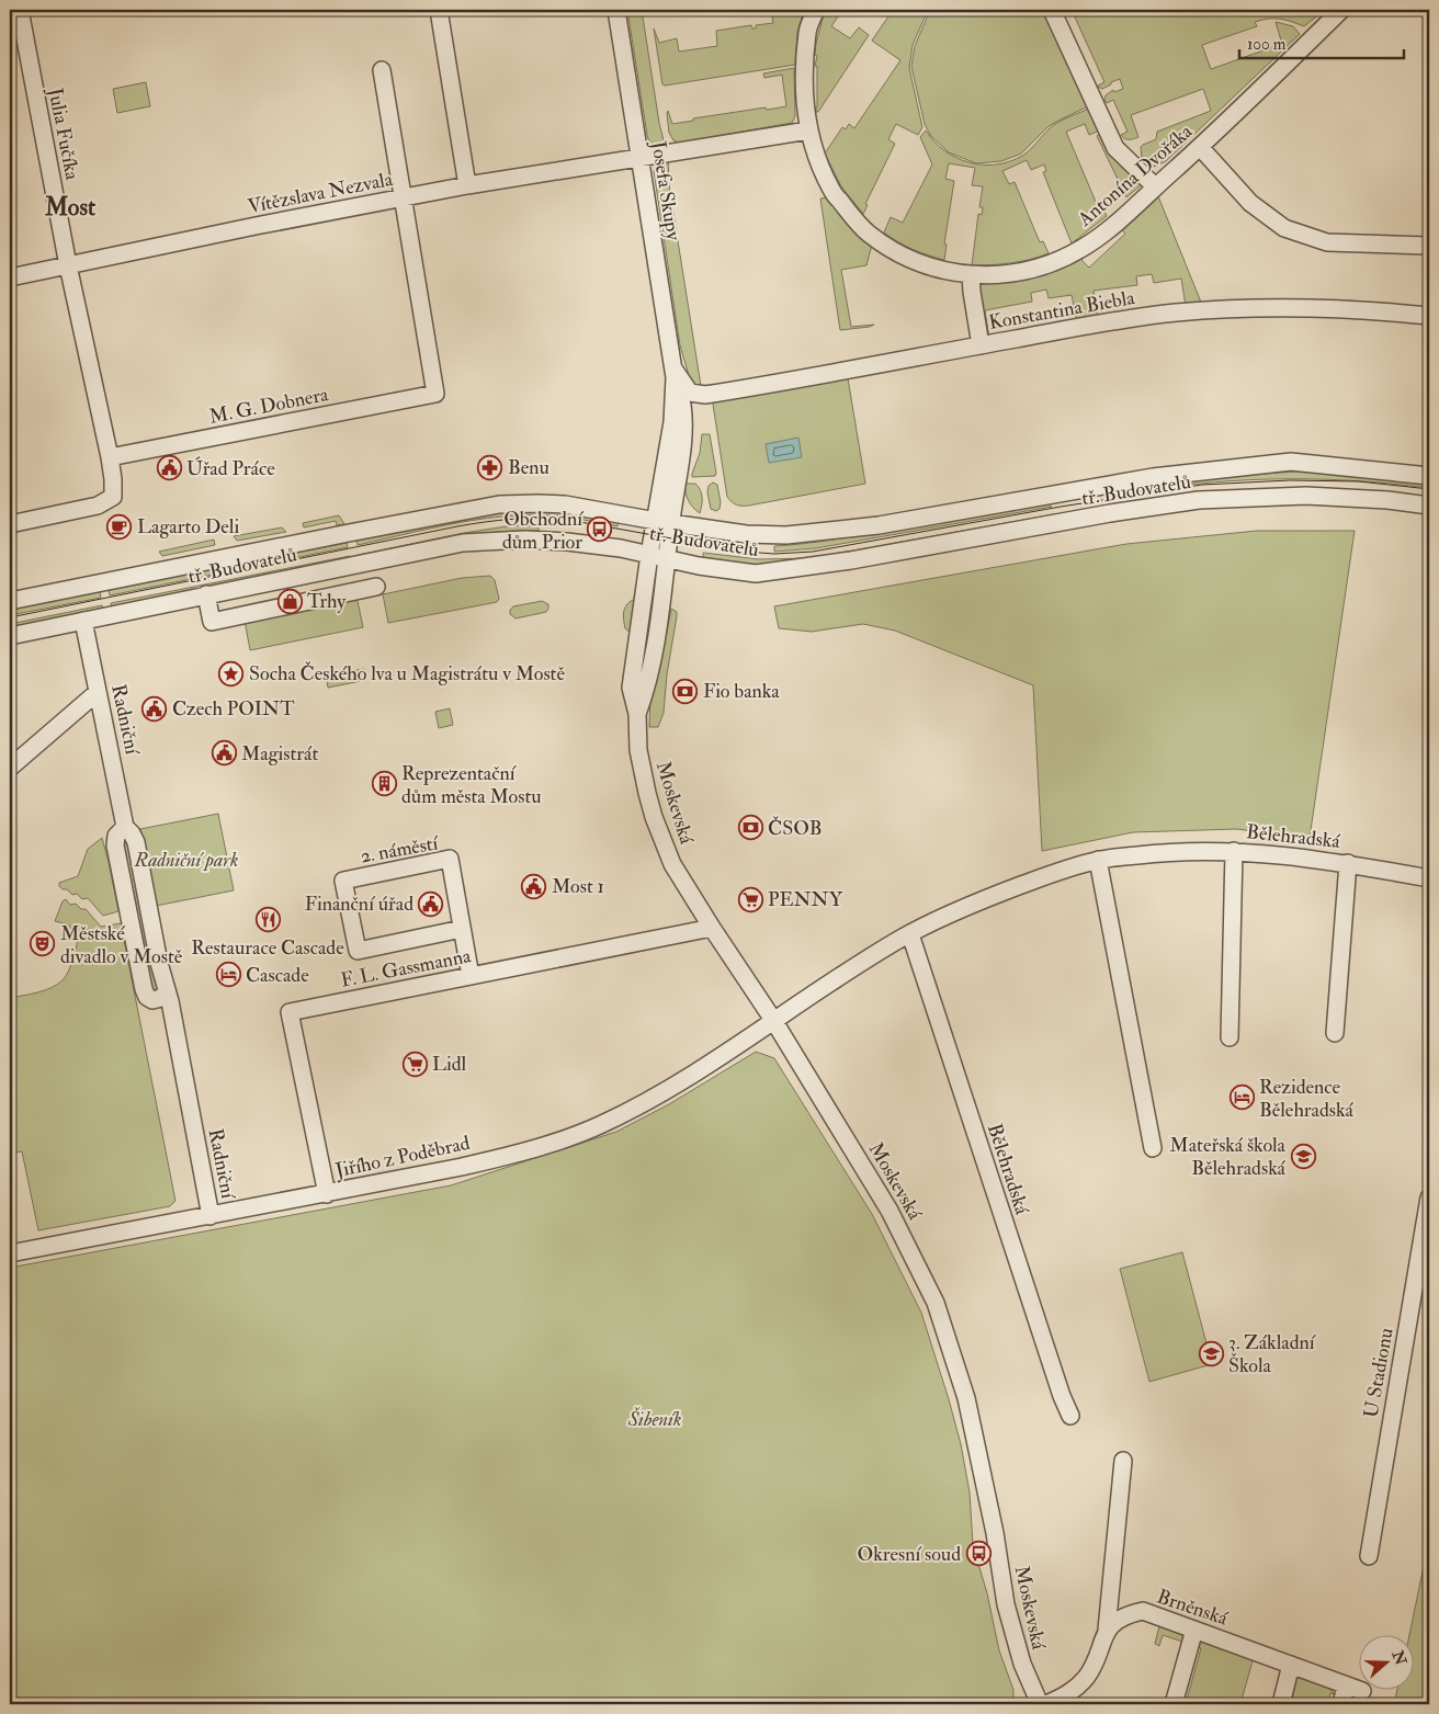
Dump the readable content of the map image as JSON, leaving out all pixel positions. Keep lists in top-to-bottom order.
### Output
{
  "streets": {
    "street": [
      "Julia Fučíka",
      "Antonína Dvořáka",
      "Josefa Skupy",
      "Vítězslava Nezvala",
      "Konstantina Biebla",
      "M. G. Dobnera",
      "tř. Budovatelů",
      "Radniční",
      "Moskevská",
      "Bělehradská",
      "2. náměstí",
      "F. L. Gassmanna",
      "Jiřího z Poděbrad",
      "U Stadionu",
      "Brněnská"
    ]
  },
  "crossings": [
    ["Julia Fučíka", "Vítězslava Nezvala"],
    ["Antonína Dvořáka", "Vítězslava Nezvala"],
    ["Josefa Skupy", "Vítězslava Nezvala"],
    ["Josefa Skupy", "Konstantina Biebla"],
    ["Josefa Skupy", "tř. Budovatelů"],
    ["Josefa Skupy", "Moskevská"],
    ["Vítězslava Nezvala", "M. G. Dobnera"],
    ["tř. Budovatelů", "Radniční"],
    ["tř. Budovatelů", "Moskevská"],
    ["Radniční", "Jiřího z Poděbrad"],
    ["Moskevská", "Bělehradská"],
    ["Moskevská", "F. L. Gassmanna"],
    ["Moskevská", "Jiřího z Poděbrad"],
    ["Bělehradská", "Jiřího z Poděbrad"],
    ["2. náměstí", "F. L. Gassmanna"],
    ["F. L. Gassmanna", "Jiřího z Poděbrad"]
  ],
  "districts": ["Most"],
  "parks": ["Radniční park", "Šibeník"],
  "places": {
    "pharmacy": ["Benu"],
    "public building": [
      "Úřad Práce",
      "Czech POINT",
      "Magistrát",
      "Most 1",
      "Finanční úřad"
    ],
    "cafe": ["Lagarto Deli"],
    "bus stop": ["Obchodní dům Prior", "Okresní soud"],
    "shop": ["Trhy"],
    "place": ["Socha Českého lva u Magistrátu v Mostě"],
    "bank": ["Fio banka", "ČSOB"],
    "building": ["Reprezentační dům města Mostu"],
    "supermarket": ["PENNY", "Lidl"],
    "restaurant": ["Restaurace Cascade"],
    "theatre": ["Městské divadlo v Mostě"],
    "hotel": ["Cascade", "Rezidence Bělehradská"],
    "school or university": ["Mateřská škola Bělehradská", "3. Základní Škola"]
  },
  "scale_bar": "100 m",
  "north": "right"
}
